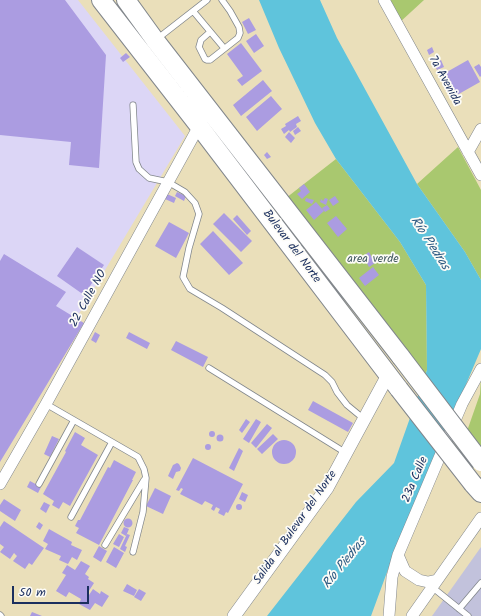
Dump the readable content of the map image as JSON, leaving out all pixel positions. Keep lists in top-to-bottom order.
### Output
{
  "streets": {
    "highway": ["Bulevar del Norte"],
    "street": [
      "7a Avenida",
      "22 Calle NO",
      "23a Calle",
      "Salida al Bulevar del Norte"
    ]
  },
  "crossings": [
    ["Bulevar del Norte", "22 Calle NO"],
    ["Bulevar del Norte", "Salida al Bulevar del Norte"]
  ],
  "water": ["Río Piedras"],
  "parks": ["area verde"],
  "scale_bar": "50 m"
}
